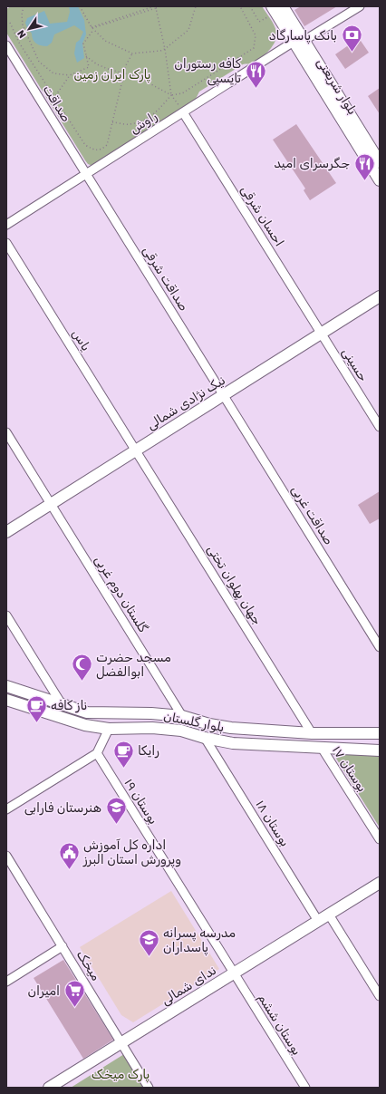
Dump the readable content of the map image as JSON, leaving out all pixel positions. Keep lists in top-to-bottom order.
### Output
{
  "streets": {
    "main road": [
      "بلوار شریعتی",
      "نیک نژادی شمالی",
      "بلوار گلستان",
      "ندای شمالی"
    ],
    "street": [
      "صداقت",
      "راوش",
      "احسان شرقی",
      "صداقت شرقی",
      "یاس",
      "حسینی",
      "صداقت غربی",
      "جهان پهلوان تختی",
      "گلستان دوم غربی",
      "بوستان ۱۷",
      "بوستان ۱۹",
      "بوستان ۱۸",
      "میخک",
      "بوستان ششم"
    ]
  },
  "crossings": [
    ["بلوار شریعتی", "راوش"],
    ["صداقت", "راوش"],
    ["صداقت", "صداقت شرقی"],
    ["راوش", "احسان شرقی"],
    ["راوش", "صداقت شرقی"],
    ["احسان شرقی", "حسینی"],
    ["احسان شرقی", "نیک نژادی شمالی"],
    ["صداقت شرقی", "نیک نژادی شمالی"],
    ["صداقت شرقی", "صداقت غربی"],
    ["یاس", "نیک نژادی شمالی"],
    ["یاس", "جهان پهلوان تختی"],
    ["حسینی", "نیک نژادی شمالی"],
    ["نیک نژادی شمالی", "صداقت غربی"],
    ["نیک نژادی شمالی", "جهان پهلوان تختی"],
    ["نیک نژادی شمالی", "گلستان دوم غربی"],
    ["جهان پهلوان تختی", "بلوار گلستان"],
    ["گلستان دوم غربی", "بلوار گلستان"],
    ["بلوار گلستان", "بوستان ۱۷"],
    ["بلوار گلستان", "بوستان ۱۸"],
    ["بوستان ۱۹", "ندای شمالی"],
    ["بوستان ۱۹", "بوستان ششم"],
    ["بوستان ۱۸", "ندای شمالی"],
    ["میخک", "ندای شمالی"],
    ["ندای شمالی", "بوستان ششم"]
  ],
  "parks": ["پارک ایران زمین", "پارک میخک"],
  "places": {
    "bank": ["بانک پاسارگاد"],
    "restaurant": ["کافه رستوران تایسپی", "جگرسرای امید"],
    "mosque": ["مسجد حضرت ابوالفضل"],
    "cafe": ["ناز کافه", "رایکا"],
    "school or university": ["هنرستان فارابی", "مدرسه پسرانه پاسداران"],
    "public building": ["اداره کل آموزش وپرورش استان البرز"],
    "supermarket": ["امیران"]
  },
  "north": "bottom left"
}
